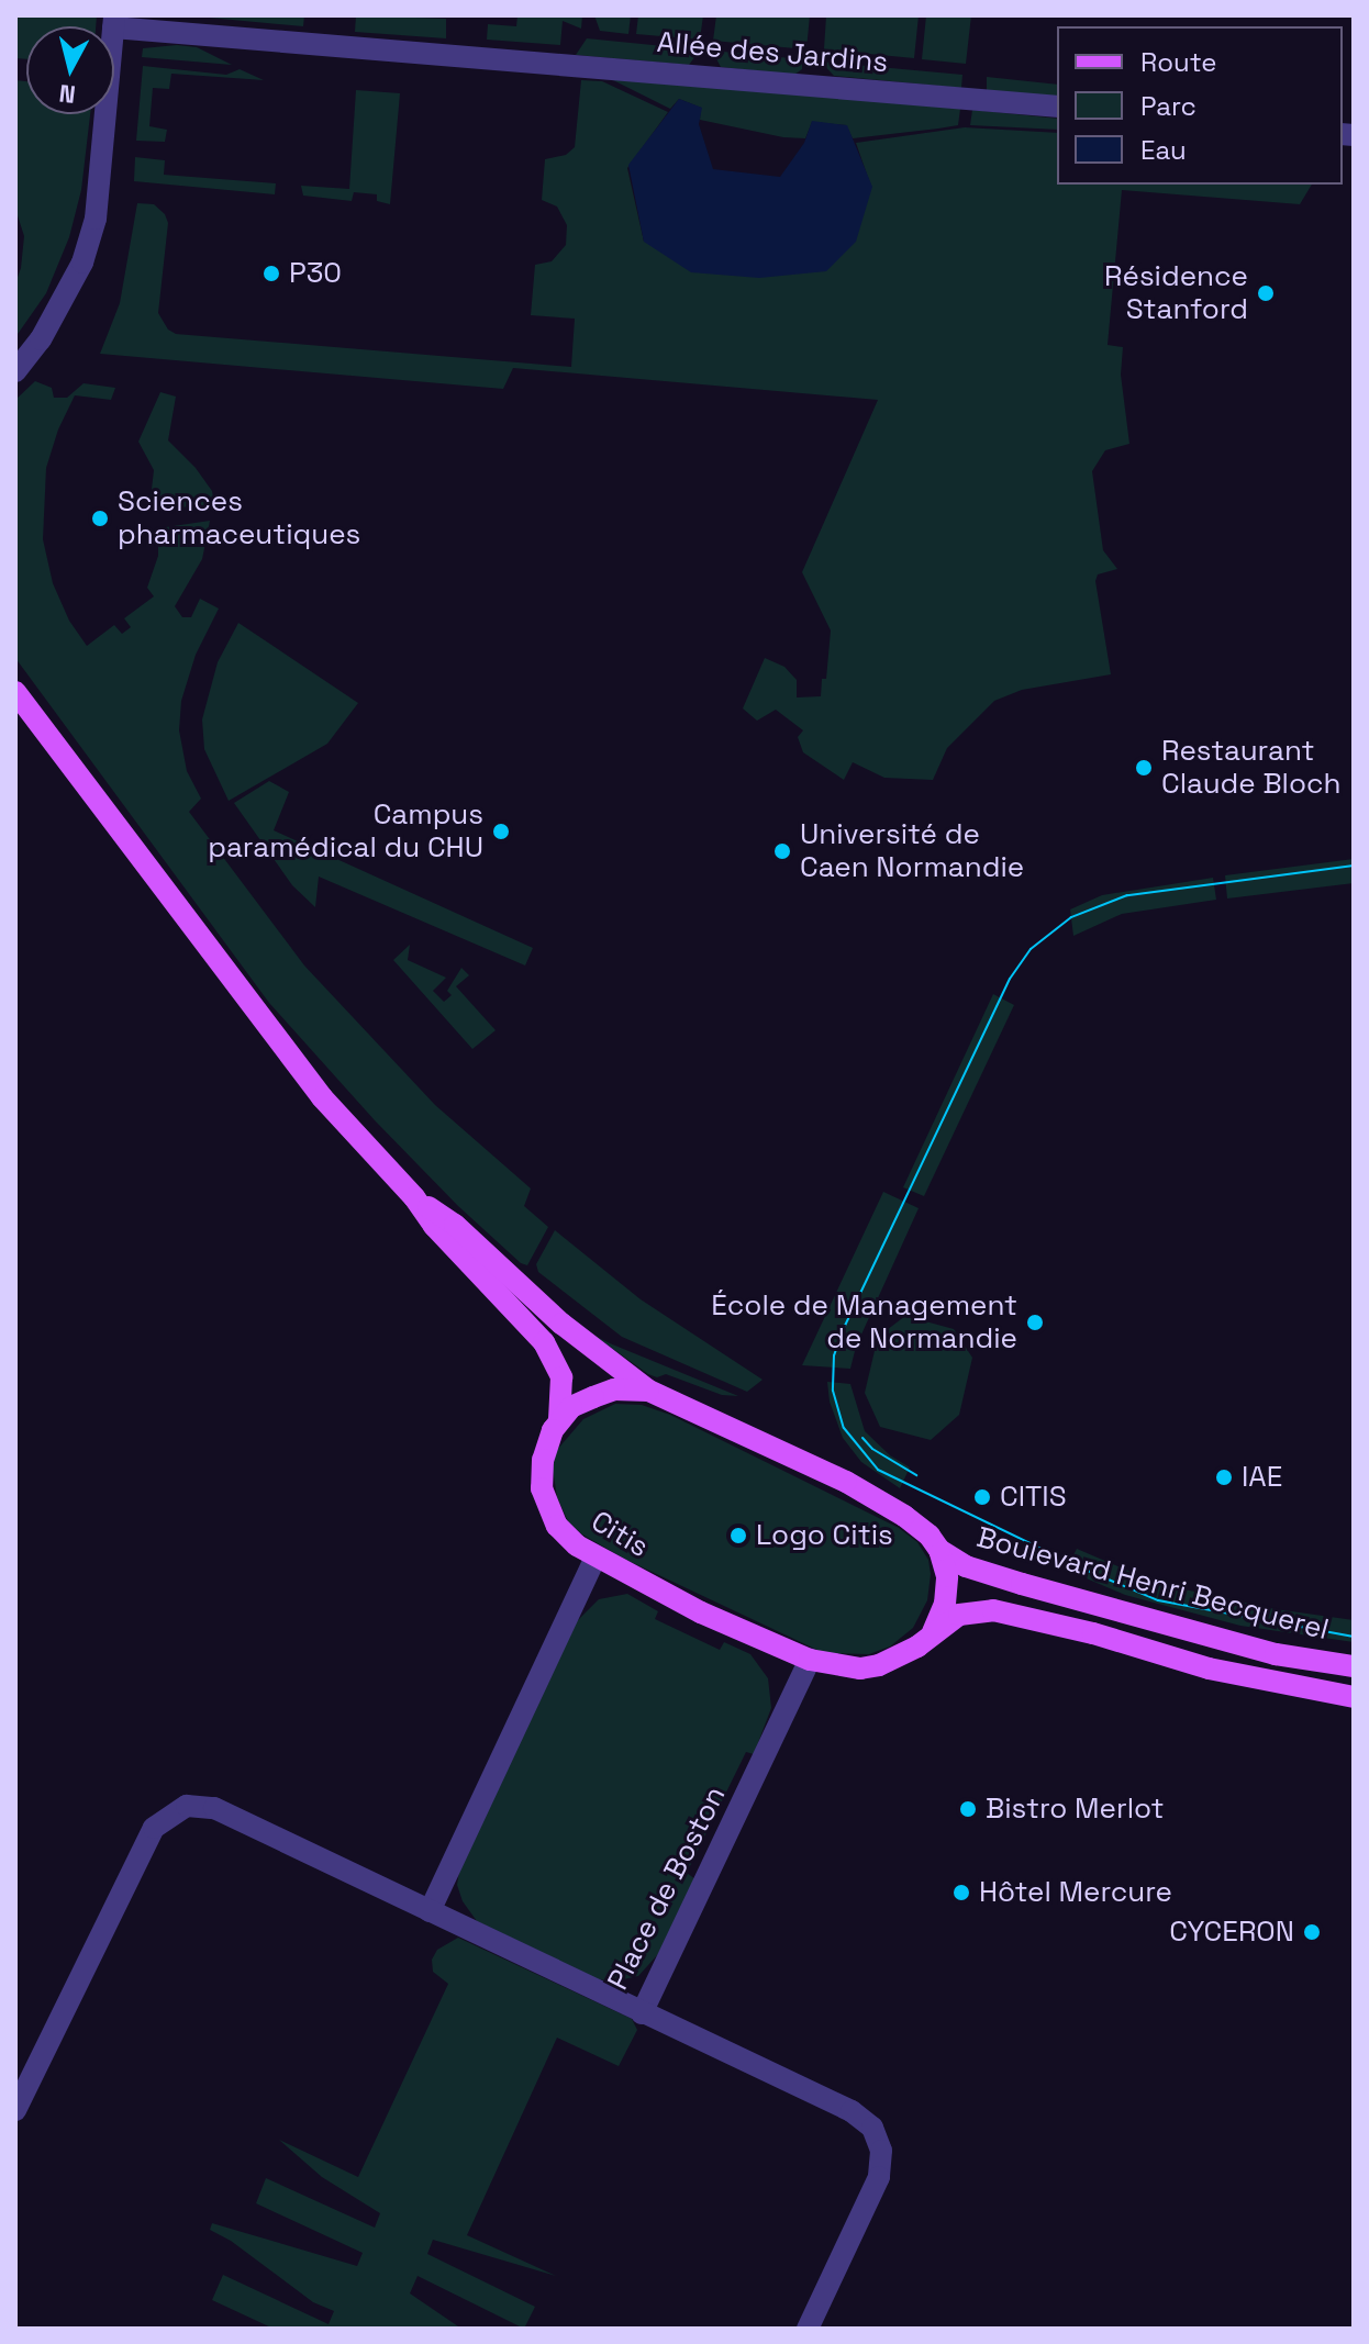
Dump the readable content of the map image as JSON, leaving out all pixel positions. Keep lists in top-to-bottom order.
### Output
{
  "streets": {
    "main road": ["Citis", "Boulevard Henri Becquerel"],
    "street": ["Allée des Jardins", "Place de Boston"]
  },
  "crossings": [
    ["Citis", "Place de Boston"]
  ],
  "places": [
    "P30",
    "Résidence Stanford",
    "Sciences pharmaceutiques",
    "Restaurant Claude Bloch",
    "Campus paramédical du CHU",
    "Université de Caen Normandie",
    "École de Management de Normandie",
    "IAE",
    "CITIS",
    "Logo Citis",
    "Bistro Merlot",
    "Hôtel Mercure",
    "CYCERON"
  ],
  "legend": ["Route", "Parc", "Eau"],
  "north": "bottom"
}
